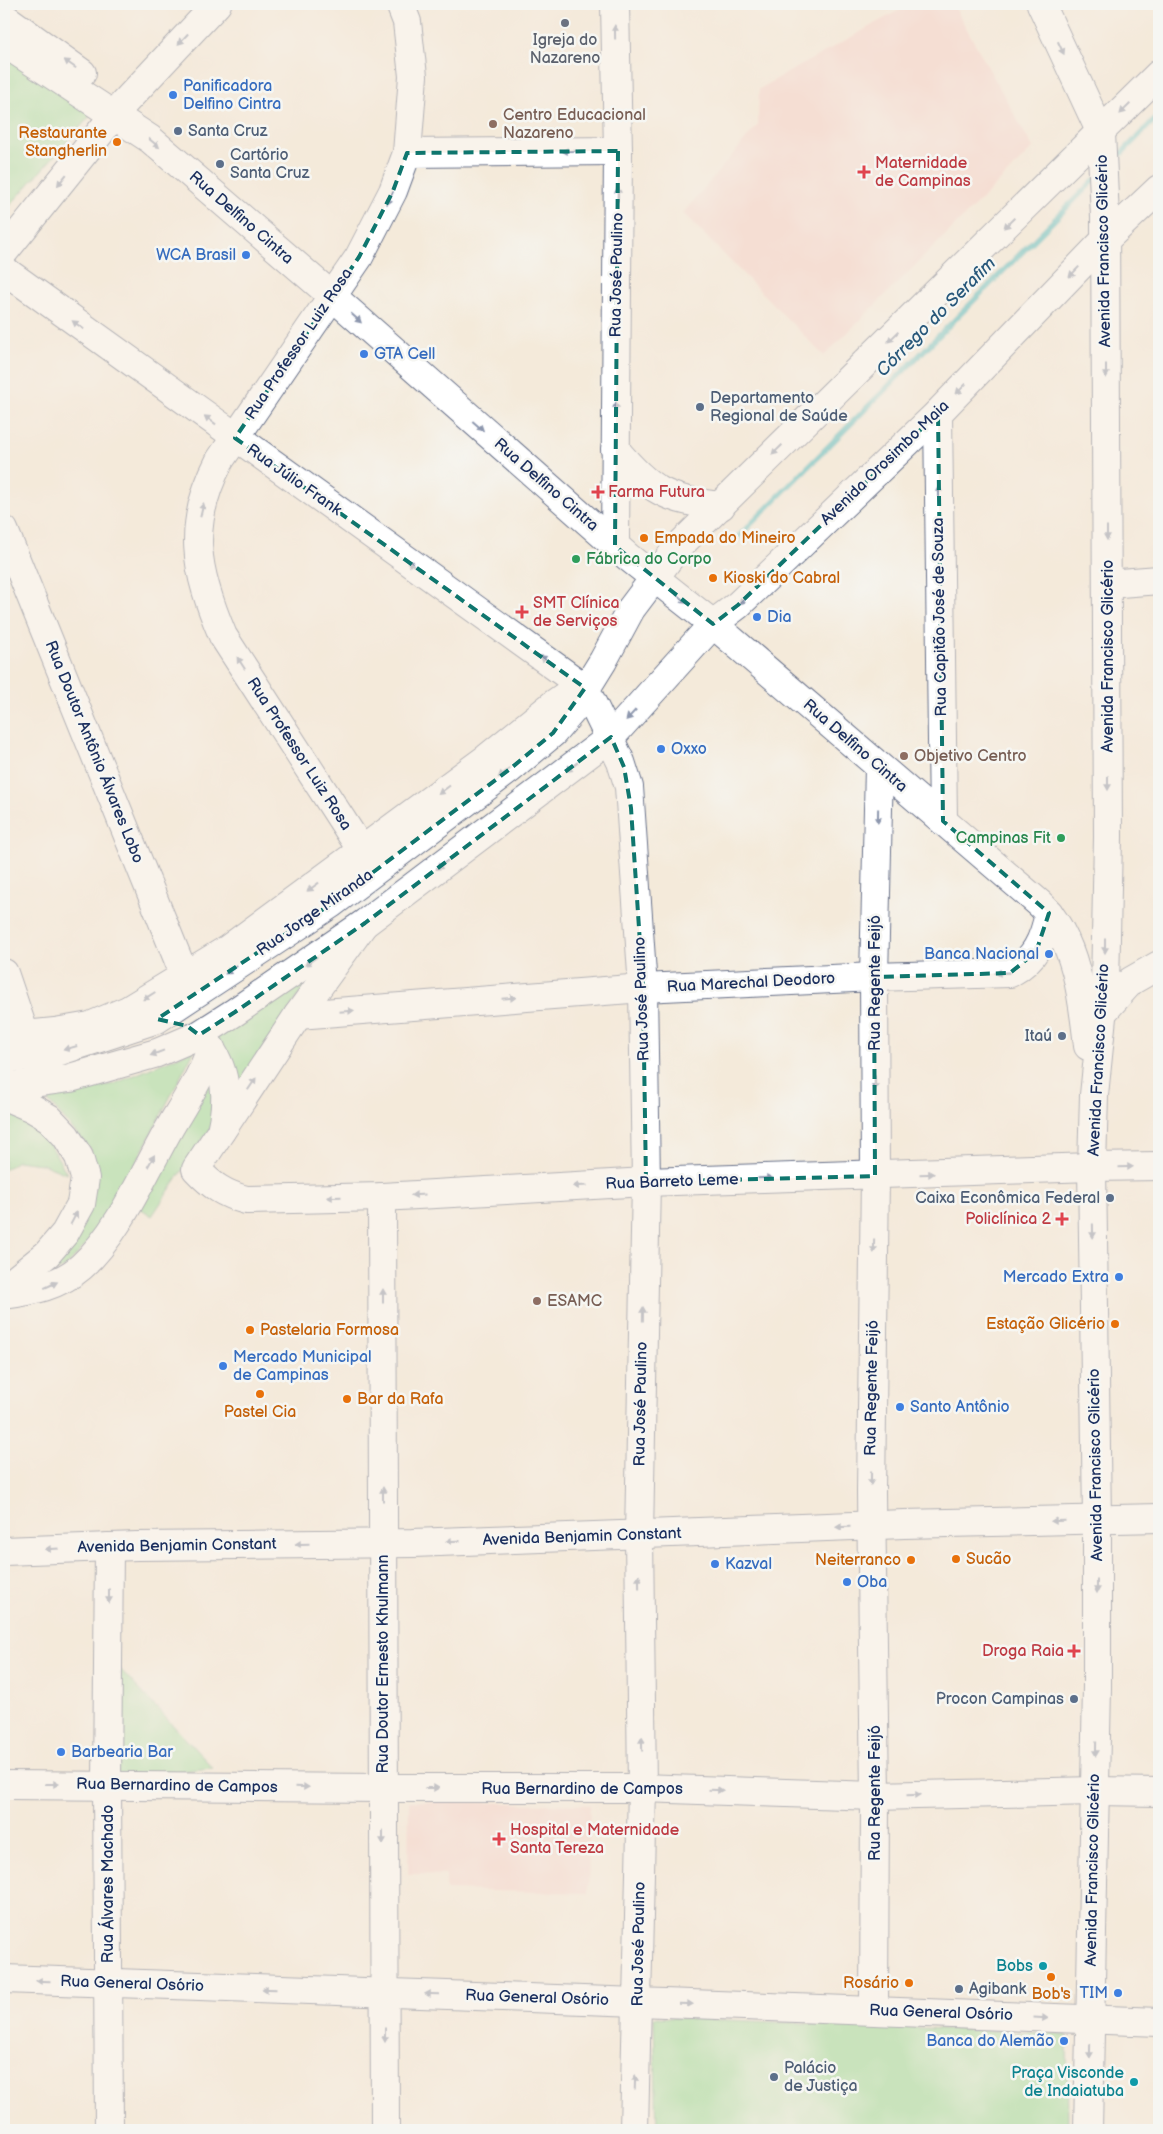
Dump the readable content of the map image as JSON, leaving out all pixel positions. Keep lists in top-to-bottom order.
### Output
{
  "streets": {
    "main road": [
      "Rua Delfino Cintra",
      "Avenida Francisco Glicério",
      "Rua José Paulino",
      "Rua Professor Luiz Rosa",
      "Avenida Orosimbo Maia",
      "Rua Júlio Frank",
      "Rua Capitão José de Souza",
      "Rua Doutor Antônio Álvares Lobo",
      "Rua Jorge Miranda",
      "Rua Marechal Deodoro",
      "Rua Regente Feijó",
      "Rua Barreto Leme",
      "Avenida Benjamin Constant",
      "Rua Doutor Ernesto Khulmann",
      "Rua Bernardino de Campos",
      "Rua Álvares Machado",
      "Rua General Osório"
    ]
  },
  "crossings": [
    ["Rua Delfino Cintra", "Avenida Francisco Glicério"],
    ["Rua Delfino Cintra", "Rua José Paulino"],
    ["Rua Delfino Cintra", "Rua Professor Luiz Rosa"],
    ["Rua Delfino Cintra", "Avenida Orosimbo Maia"],
    ["Rua Delfino Cintra", "Rua Capitão José de Souza"],
    ["Rua Delfino Cintra", "Rua Marechal Deodoro"],
    ["Rua Delfino Cintra", "Rua Regente Feijó"],
    ["Avenida Francisco Glicério", "Avenida Orosimbo Maia"],
    ["Avenida Francisco Glicério", "Rua Barreto Leme"],
    ["Avenida Francisco Glicério", "Avenida Benjamin Constant"],
    ["Avenida Francisco Glicério", "Rua Bernardino de Campos"],
    ["Avenida Francisco Glicério", "Rua General Osório"],
    ["Rua José Paulino", "Avenida Orosimbo Maia"],
    ["Rua José Paulino", "Rua Júlio Frank"],
    ["Rua José Paulino", "Rua Jorge Miranda"],
    ["Rua José Paulino", "Rua Marechal Deodoro"],
    ["Rua José Paulino", "Rua Barreto Leme"],
    ["Rua José Paulino", "Avenida Benjamin Constant"],
    ["Rua José Paulino", "Rua Bernardino de Campos"],
    ["Rua José Paulino", "Rua General Osório"],
    ["Rua Professor Luiz Rosa", "Rua Júlio Frank"],
    ["Rua Professor Luiz Rosa", "Rua Jorge Miranda"],
    ["Avenida Orosimbo Maia", "Rua Capitão José de Souza"],
    ["Rua Júlio Frank", "Rua Jorge Miranda"],
    ["Rua Doutor Antônio Álvares Lobo", "Rua Jorge Miranda"],
    ["Rua Marechal Deodoro", "Rua Regente Feijó"],
    ["Rua Regente Feijó", "Rua Barreto Leme"],
    ["Rua Regente Feijó", "Avenida Benjamin Constant"],
    ["Rua Regente Feijó", "Rua Bernardino de Campos"],
    ["Rua Regente Feijó", "Rua General Osório"],
    ["Rua Barreto Leme", "Rua Doutor Ernesto Khulmann"],
    ["Avenida Benjamin Constant", "Rua Doutor Ernesto Khulmann"],
    ["Avenida Benjamin Constant", "Rua Álvares Machado"],
    ["Rua Doutor Ernesto Khulmann", "Rua Bernardino de Campos"],
    ["Rua Doutor Ernesto Khulmann", "Rua General Osório"],
    ["Rua Bernardino de Campos", "Rua Álvares Machado"],
    ["Rua Álvares Machado", "Rua General Osório"]
  ],
  "one_way": [
    "Rua Delfino Cintra",
    "Avenida Francisco Glicério",
    "Rua José Paulino",
    "Rua Júlio Frank",
    "Rua Capitão José de Souza",
    "Rua Regente Feijó",
    "Avenida Benjamin Constant",
    "Rua Bernardino de Campos",
    "Rua Álvares Machado"
  ],
  "water": ["Córrego do Serafim"],
  "places": {
    "other": [
      "Igreja do Nazareno",
      "Panificadora Delfino Cintra",
      "Centro Educacional Nazareno",
      "Santa Cruz",
      "Restaurante Stangherlin",
      "Cartório Santa Cruz",
      "WCA Brasil",
      "GTA Cell",
      "Departamento Regional de Saúde",
      "Empada do Mineiro",
      "Fábrica do Corpo",
      "Kioski do Cabral",
      "Dia",
      "Oxxo",
      "Objetivo Centro",
      "Campinas Fit",
      "Banca Nacional",
      "Itaú",
      "Caixa Econômica Federal",
      "Mercado Extra",
      "ESAMC",
      "Estação Glicério",
      "Pastelaria Formosa",
      "Mercado Municipal de Campinas",
      "Pastel Cia",
      "Bar da Rafa",
      "Santo Antônio",
      "Sucão",
      "Neiterranco",
      "Kazval",
      "Oba",
      "Procon Campinas",
      "Barbearia Bar",
      "Bobs",
      "Bob's",
      "Rosário",
      "Agibank",
      "TIM",
      "Banca do Alemão",
      "Palácio de Justiça",
      "Praça Visconde de Indaiatuba"
    ],
    "health": [
      "Maternidade de Campinas",
      "Farma Futura",
      "SMT Clínica de Serviços",
      "Policlínica 2",
      "Droga Raia",
      "Hospital e Maternidade Santa Tereza"
    ]
  }
}
